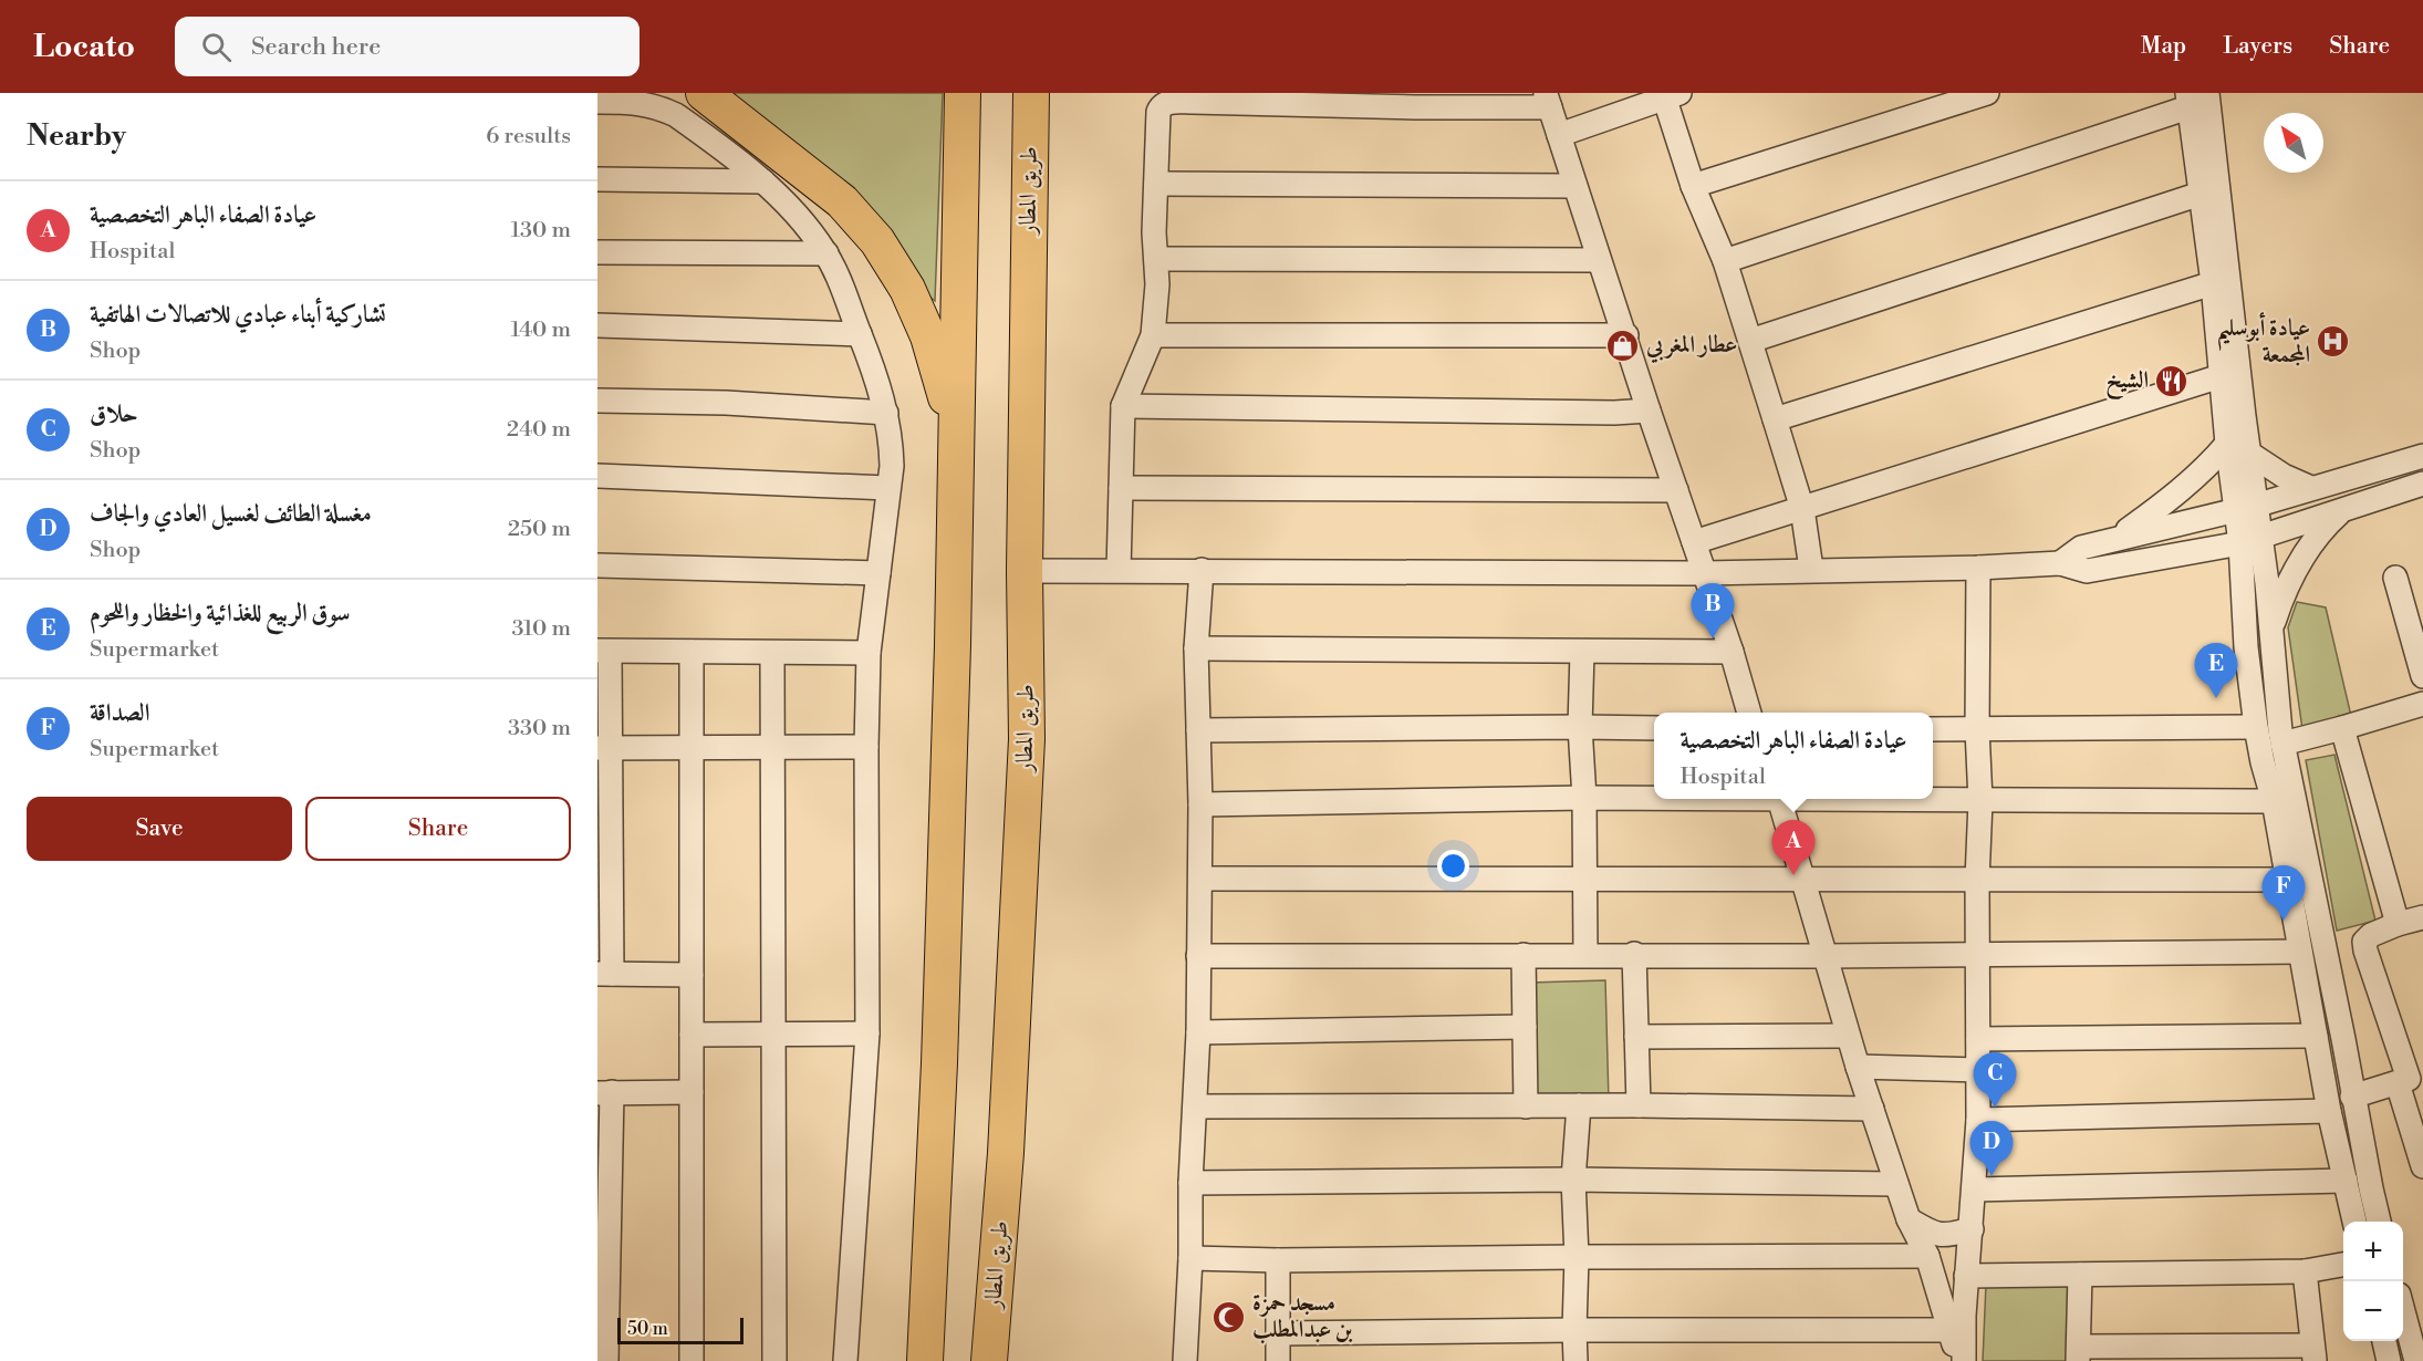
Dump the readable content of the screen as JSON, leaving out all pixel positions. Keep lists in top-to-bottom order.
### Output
{
  "streets": {
    "highway": ["طريق المطار"]
  },
  "places": {
    "hospital": ["عيادة أبوسليم المجمعة"],
    "shop": ["عطار المغربي"],
    "restaurant": ["الشيخ"],
    "mosque": ["مسجد حمزة بن عبدالمطلب"]
  },
  "scale_bar": "50 m",
  "north": "top left",
  "page": {
    "header": "Locato",
    "search": "Search here",
    "nav": ["Map", "Layers", "Share"],
    "heading": ["Nearby", "6 results"],
    "list": [
      {
        "mark": "A",
        "name": "عيادة الصفاء الباهر التخصصية",
        "note": "Hospital",
        "value": "130 m"
      },
      {
        "mark": "B",
        "name": "تشاركية أبناء عبادي للاتصالات الهاتفية",
        "note": "Shop",
        "value": "140 m"
      },
      {
        "mark": "C",
        "name": "حلاق",
        "note": "Shop",
        "value": "240 m"
      },
      {
        "mark": "D",
        "name": "مغسلة الطائف لغسيل العادي والجاف",
        "note": "Shop",
        "value": "250 m"
      },
      {
        "mark": "E",
        "name": "سوق الربيع للغذائية والخظار واللحوم",
        "note": "Supermarket",
        "value": "310 m"
      },
      {
        "mark": "F",
        "name": "الصداقة",
        "note": "Supermarket",
        "value": "330 m"
      }
    ],
    "pins": [
      "B",
      "E",
      "A",
      "F",
      "C",
      "D"
    ],
    "popup": ["عيادة الصفاء الباهر التخصصية", "Hospital"],
    "buttons": ["Save", "Share"],
    "map_buttons": ["+", "−"],
    "scale": "50 m"
  }
}
